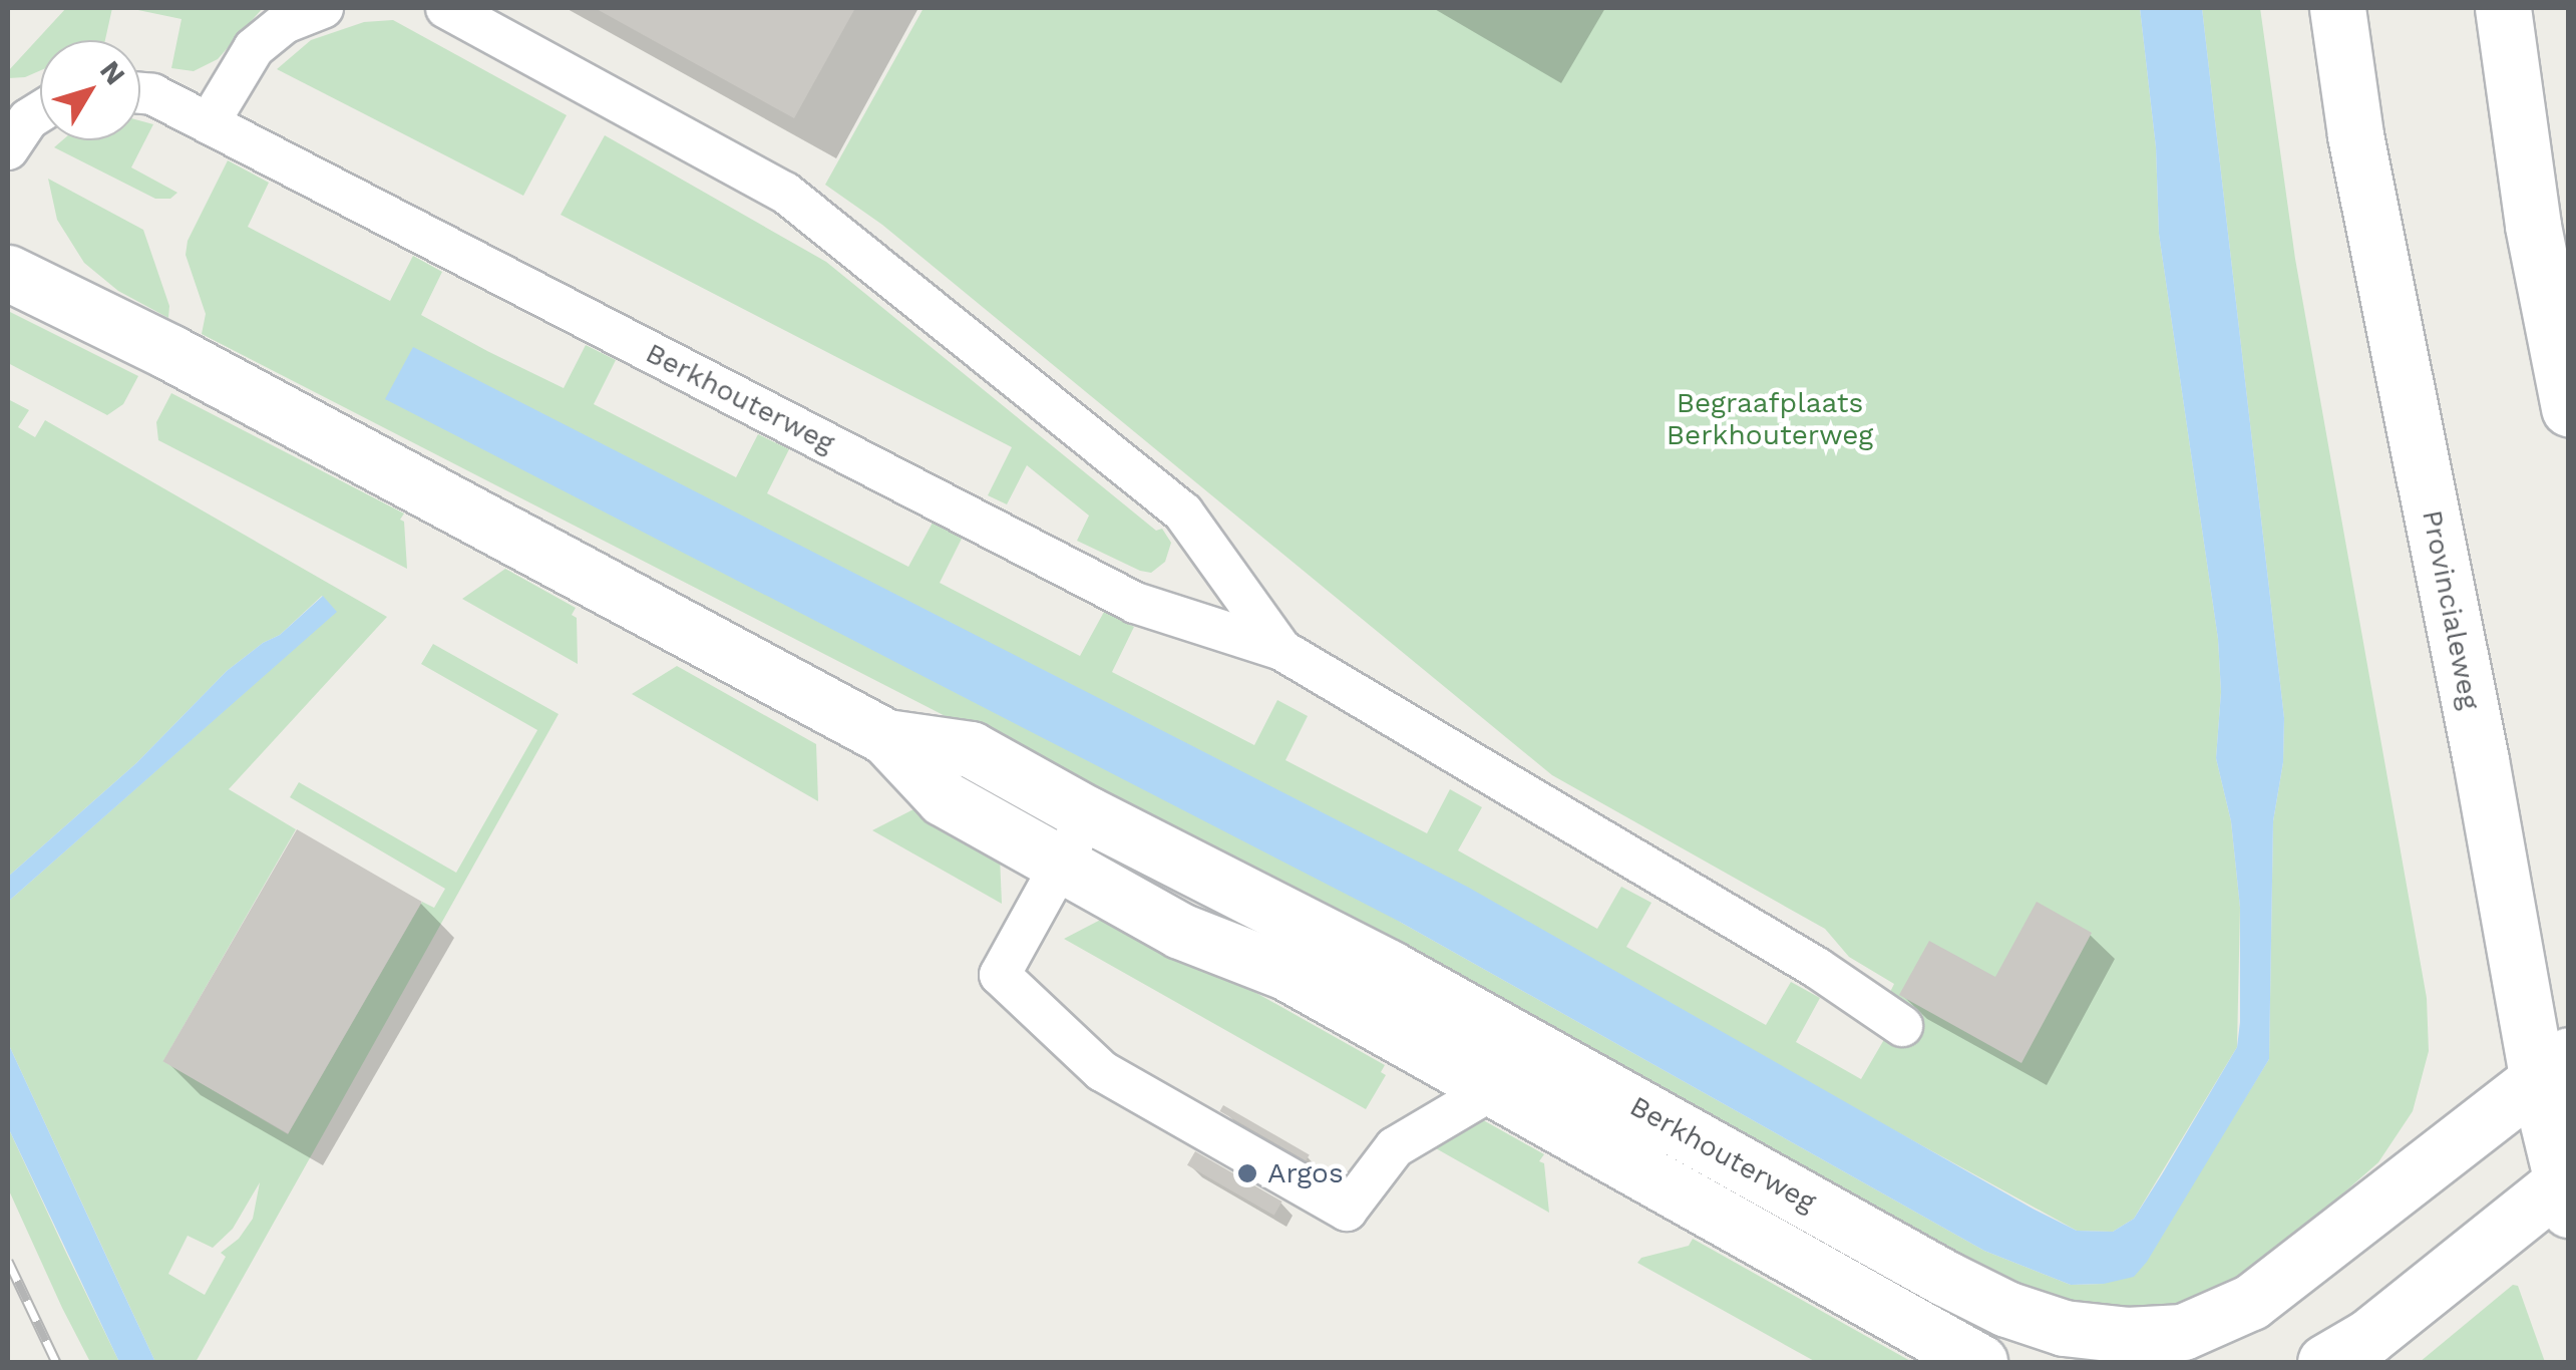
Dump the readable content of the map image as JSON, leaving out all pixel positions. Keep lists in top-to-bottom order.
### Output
{
  "streets": {
    "main road": ["Berkhouterweg", "Provincialeweg"]
  },
  "crossings": [
    ["Berkhouterweg", "Provincialeweg"]
  ],
  "parks": ["Begraafplaats Berkhouterweg"],
  "places": ["Argos"],
  "north": "top right"
}
